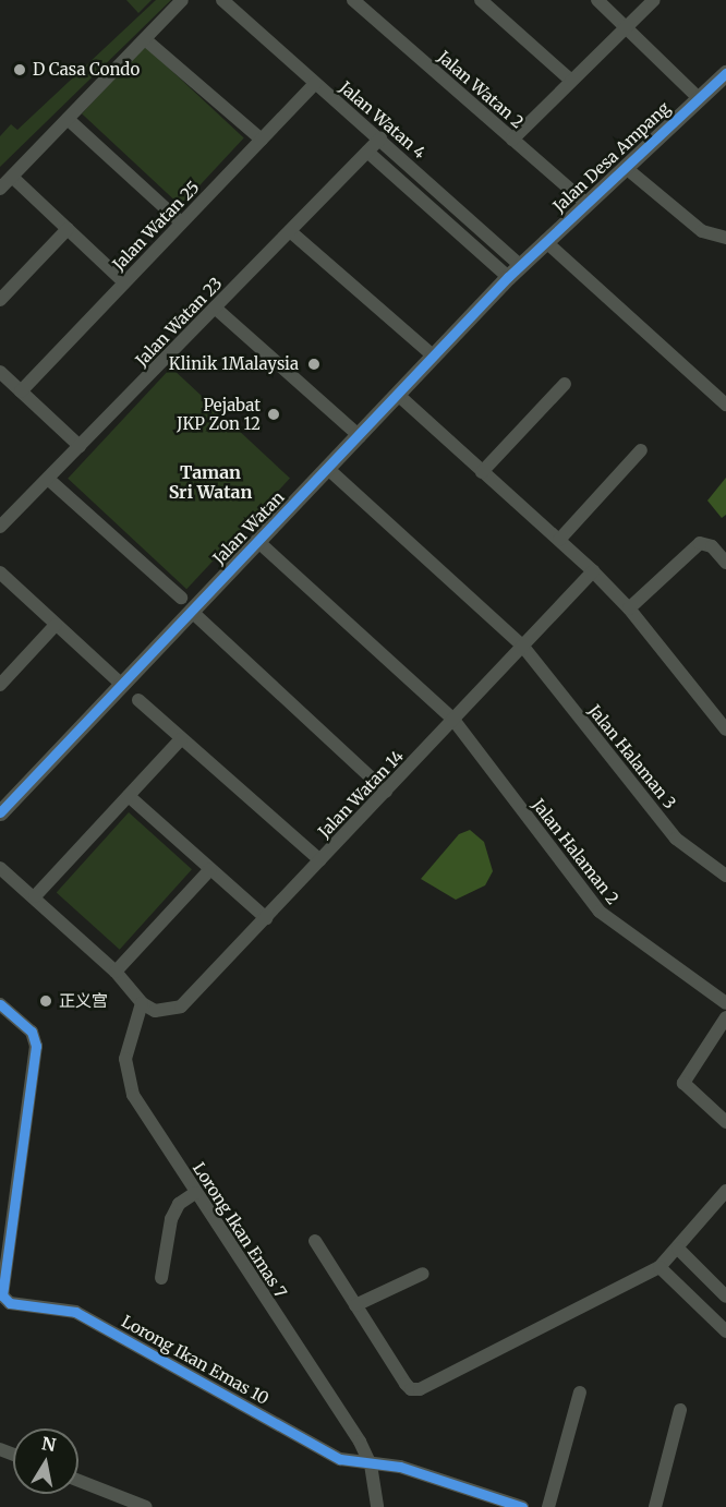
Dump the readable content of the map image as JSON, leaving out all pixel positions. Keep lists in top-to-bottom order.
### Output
{
  "streets": {
    "street": [
      "Jalan Watan 2",
      "Jalan Watan 4",
      "Jalan Desa Ampang",
      "Jalan Watan 25",
      "Jalan Watan 23",
      "Jalan Watan",
      "Jalan Halaman 3",
      "Jalan Watan 14",
      "Jalan Halaman 2",
      "Lorong Ikan Emas 7",
      "Lorong Ikan Emas 10"
    ]
  },
  "crossings": [
    ["Jalan Watan 2", "Jalan Desa Ampang"],
    ["Jalan Watan 4", "Jalan Desa Ampang"],
    ["Jalan Watan 4", "Jalan Watan 25"],
    ["Jalan Watan 4", "Jalan Watan 23"],
    ["Jalan Watan 4", "Jalan Watan"],
    ["Jalan Desa Ampang", "Jalan Watan"],
    ["Jalan Watan", "Jalan Halaman 3"],
    ["Jalan Watan", "Jalan Halaman 2"],
    ["Jalan Halaman 3", "Jalan Watan 14"],
    ["Jalan Watan 14", "Jalan Halaman 2"],
    ["Jalan Watan 14", "Lorong Ikan Emas 7"],
    ["Lorong Ikan Emas 7", "Lorong Ikan Emas 10"]
  ],
  "districts": ["Taman Sri Watan"],
  "places": [
    "D Casa Condo",
    "Klinik 1Malaysia",
    "Pejabat JKP Zon 12",
    "正义宫"
  ],
  "north": "top"
}
